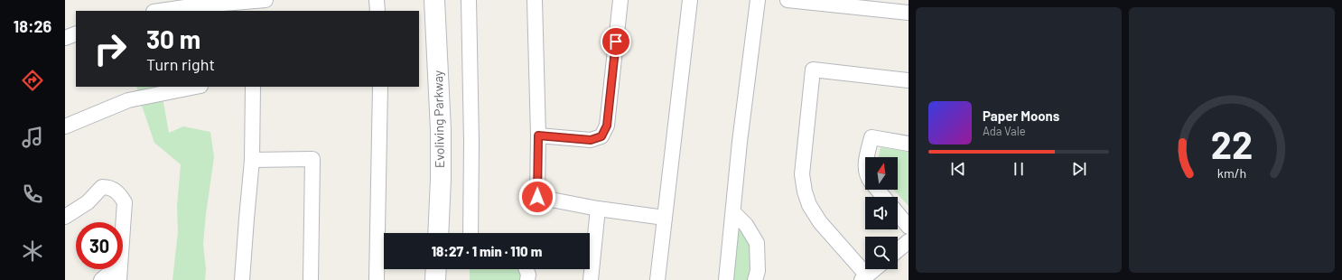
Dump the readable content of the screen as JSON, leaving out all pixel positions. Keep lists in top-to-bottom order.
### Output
{
  "streets": {
    "street": ["Evoliving Parkway"]
  },
  "north": "top",
  "page": {
    "tabs": "18:26",
    "turn": ["30 m", "Turn right"],
    "song": ["Paper Moons", "Ada Vale"],
    "limit": "30",
    "trip": "18:27 · 1 min · 110 m",
    "gauge": ["22", "km/h"]
  }
}
